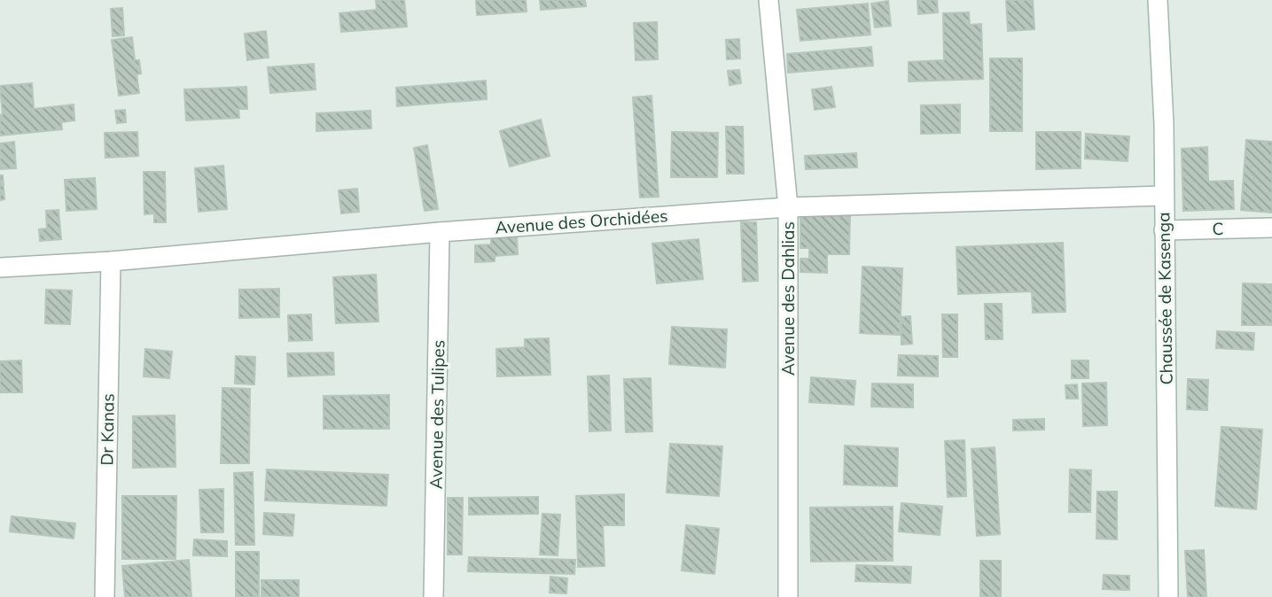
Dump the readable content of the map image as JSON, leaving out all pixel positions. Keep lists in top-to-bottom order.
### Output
{
  "streets": {
    "street": [
      "Avenue des Orchidées",
      "C",
      "Avenue des Dahlias",
      "Chaussée de Kasenga",
      "Avenue des Tulipes",
      "Dr Kanas"
    ]
  },
  "crossings": [
    ["Avenue des Orchidées", "Avenue des Dahlias"],
    ["Avenue des Orchidées", "Chaussée de Kasenga"],
    ["Avenue des Orchidées", "Avenue des Tulipes"],
    ["Avenue des Orchidées", "Dr Kanas"],
    ["C", "Chaussée de Kasenga"]
  ]
}
